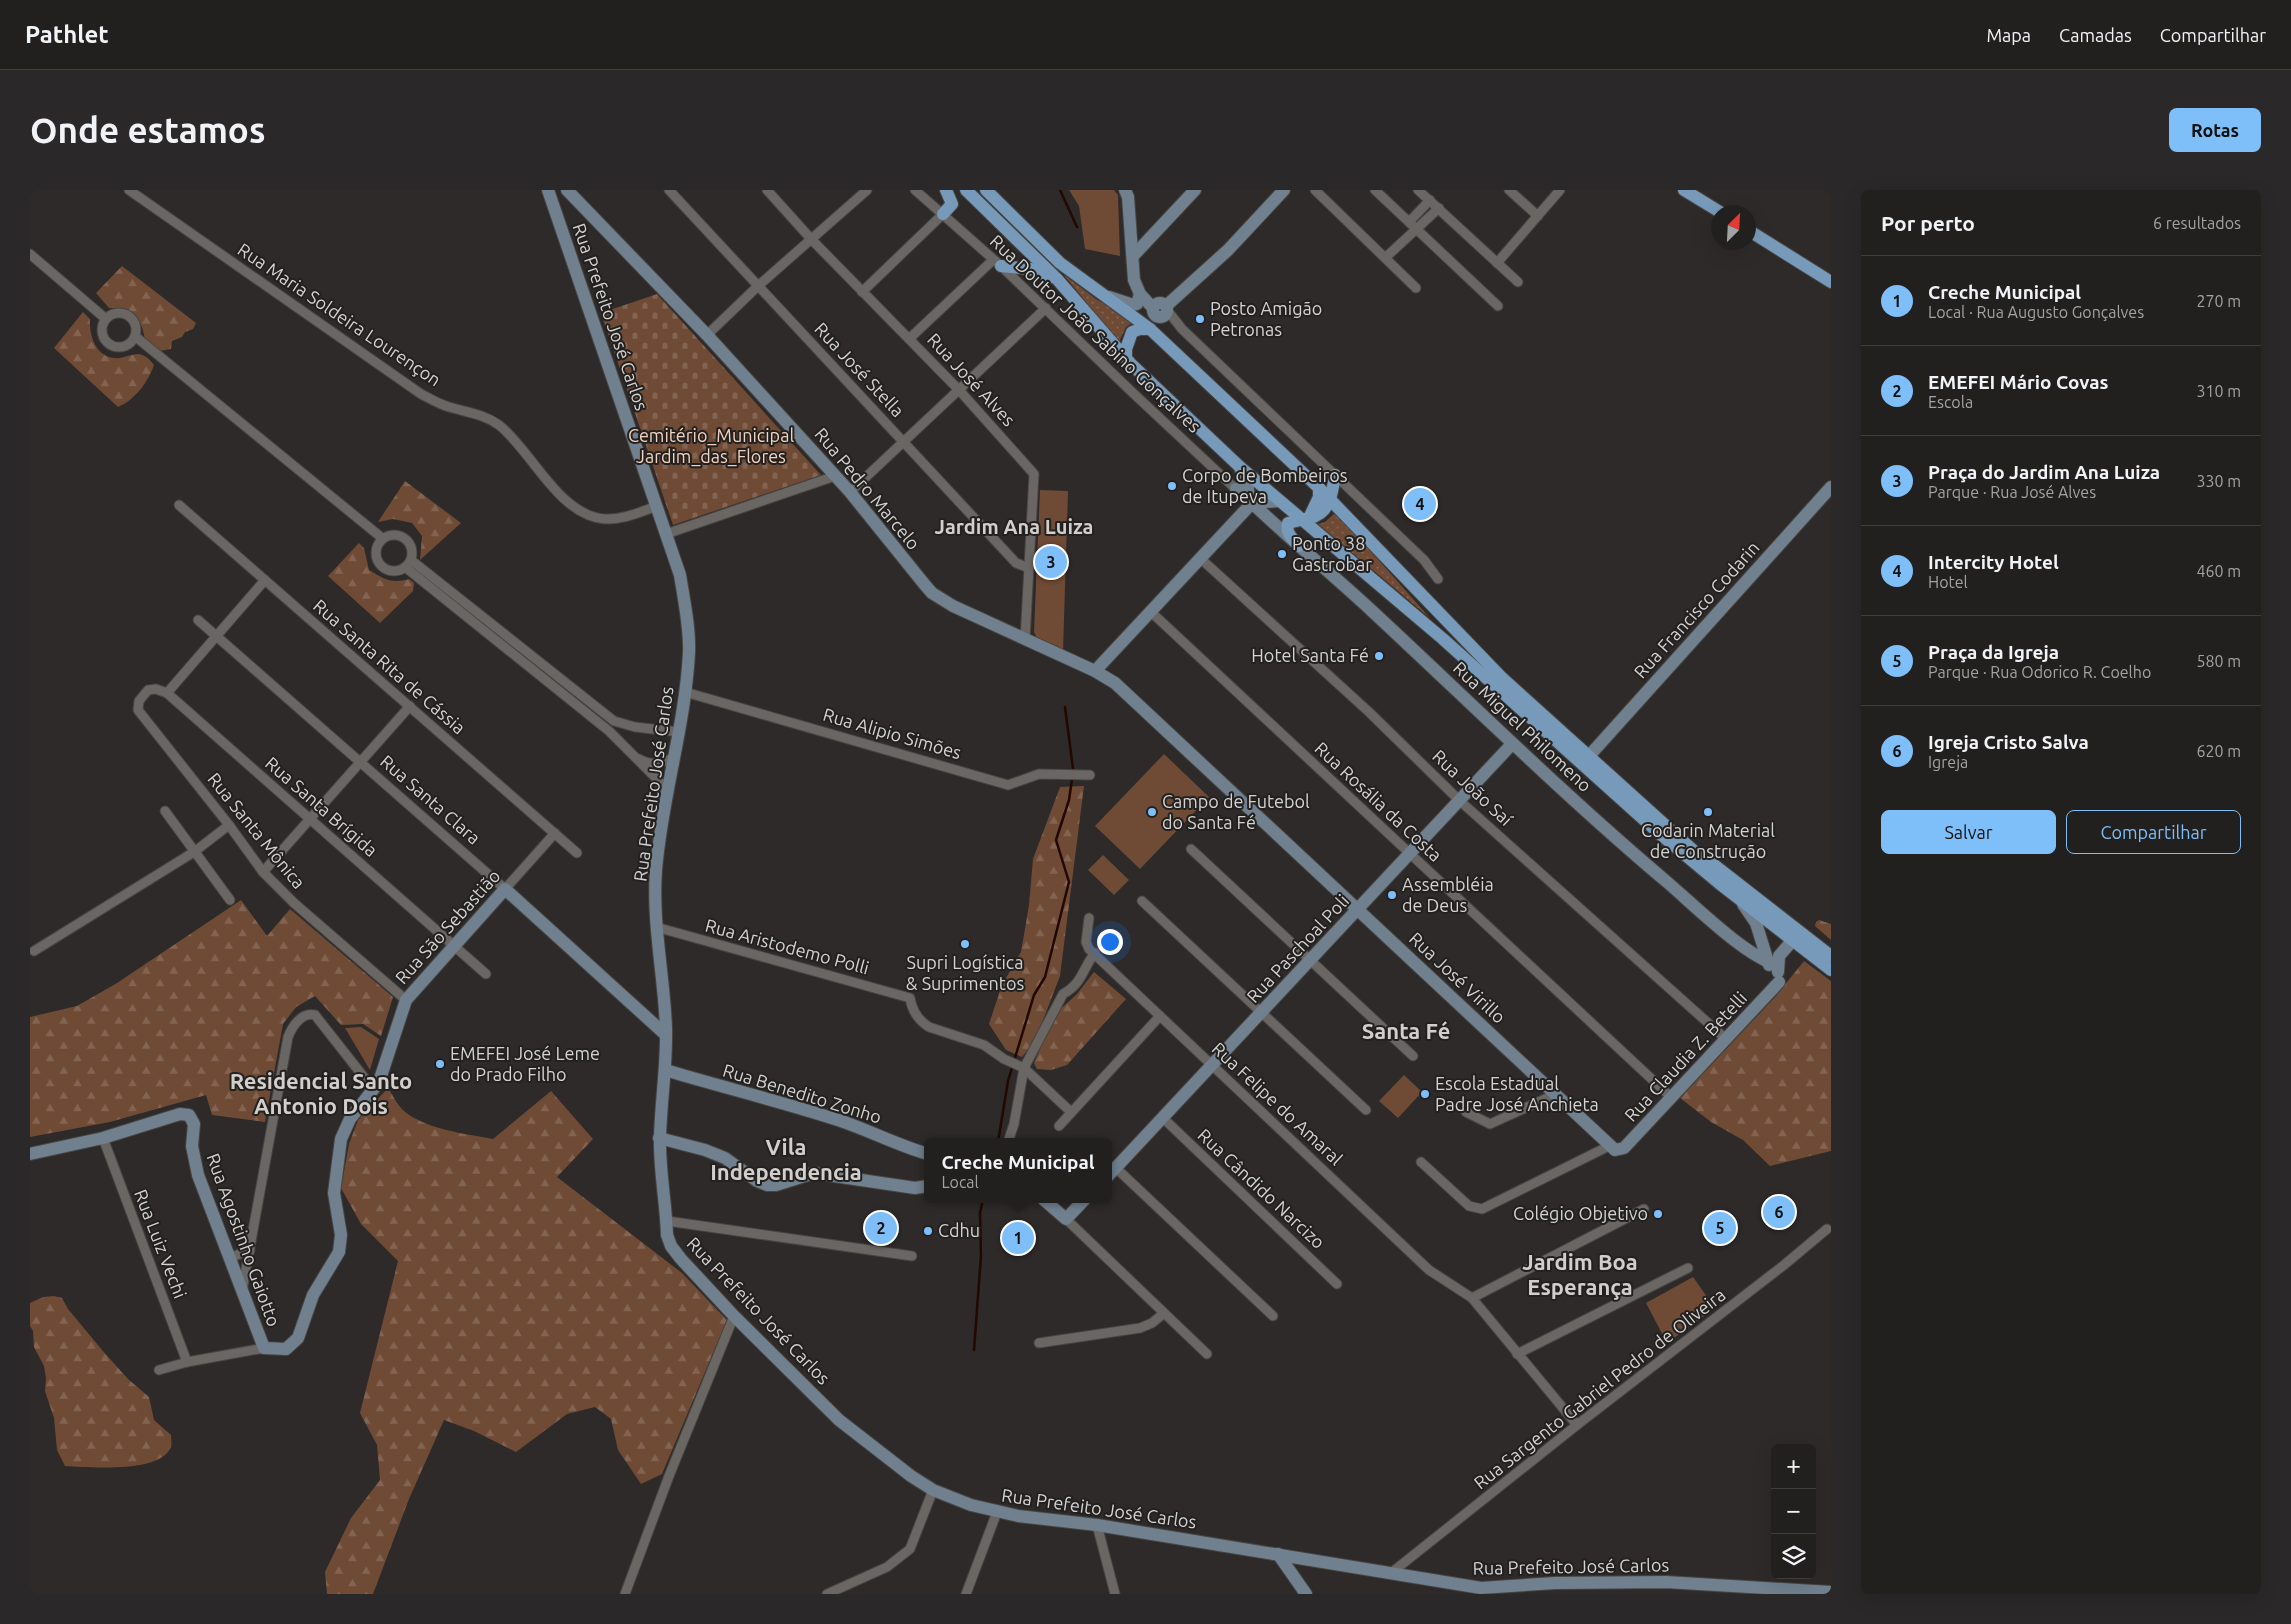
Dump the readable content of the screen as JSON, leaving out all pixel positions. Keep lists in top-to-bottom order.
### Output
{
  "streets": {
    "street": [
      "Rua Maria Soldeira Lourençon",
      "Rua Prefeito José Carlos",
      "Rua Doutor João Sabino Gonçalves",
      "Rua José Stella",
      "Rua José Alves",
      "Rua Pedro Marcelo",
      "Rua Francisco Codarin",
      "Rua Santa Rita de Cássia",
      "Rua Miguel Philomeno",
      "Rua Alipio Simões",
      "Rua João Saí",
      "Rua Santa Clara",
      "Rua Rosália da Costa",
      "Rua Santa Brígida",
      "Rua Santa Mônica",
      "Rua São Sebastião",
      "Rua Aristodemo Polli",
      "Rua Paschoal Poli",
      "Rua José Virillo",
      "Rua Claudia Z. Betelli",
      "Rua Benedito Zonho",
      "Rua Felipe do Amaral",
      "Rua Cândido Narcizo",
      "Rua Agostinho Gaiotto",
      "Rua Luiz Vechi",
      "Rua Sargento Gabriel Pedro de Oliveira"
    ]
  },
  "crossings": [
    ["Rua Maria Soldeira Lourençon", "Rua Prefeito José Carlos"],
    ["Rua Prefeito José Carlos", "Rua Alipio Simões"],
    ["Rua Prefeito José Carlos", "Rua Santa Clara"],
    ["Rua Prefeito José Carlos", "Rua Aristodemo Polli"],
    ["Rua Prefeito José Carlos", "Rua Benedito Zonho"],
    ["Rua Prefeito José Carlos", "Rua Sargento Gabriel Pedro de Oliveira"],
    ["Rua José Stella", "Rua José Alves"],
    ["Rua José Alves", "Rua Pedro Marcelo"],
    ["Rua Pedro Marcelo", "Rua José Virillo"],
    ["Rua Santa Rita de Cássia", "Rua São Sebastião"],
    ["Rua Miguel Philomeno", "Rua Paschoal Poli"],
    ["Rua Miguel Philomeno", "Rua Claudia Z. Betelli"],
    ["Rua João Saí", "Rua Paschoal Poli"],
    ["Rua João Saí", "Rua Claudia Z. Betelli"],
    ["Rua Santa Clara", "Rua São Sebastião"],
    ["Rua Rosália da Costa", "Rua Paschoal Poli"],
    ["Rua Rosália da Costa", "Rua Claudia Z. Betelli"],
    ["Rua Santa Brígida", "Rua Santa Mônica"],
    ["Rua Santa Brígida", "Rua São Sebastião"],
    ["Rua Santa Mônica", "Rua São Sebastião"],
    ["Rua São Sebastião", "Rua Agostinho Gaiotto"],
    ["Rua Paschoal Poli", "Rua José Virillo"],
    ["Rua Paschoal Poli", "Rua Felipe do Amaral"],
    ["Rua Paschoal Poli", "Rua Cândido Narcizo"],
    ["Rua José Virillo", "Rua Claudia Z. Betelli"],
    ["Rua Felipe do Amaral", "Rua Sargento Gabriel Pedro de Oliveira"],
    ["Rua Agostinho Gaiotto", "Rua Luiz Vechi"]
  ],
  "districts": [
    "Jardim Ana Luiza",
    "Santa Fé",
    "Residencial Santo Antonio Dois",
    "Vila Independencia",
    "Jardim Boa Esperança"
  ],
  "parks": ["Cemitério_Municipal Jardim_das_Flores"],
  "places": [
    "Posto Amigão Petronas",
    "Corpo de Bombeiros de Itupeva",
    "Ponto 38 Gastrobar",
    "Hotel Santa Fé",
    "Campo de Futebol do Santa Fé",
    "Codarin Material de Construção",
    "Assembléia de Deus",
    "Supri Logística & Suprimentos",
    "EMEFEI José Leme do Prado Filho",
    "Escola Estadual Padre José Anchieta",
    "Colégio Objetivo",
    "Cdhu"
  ],
  "north": "top right",
  "page": {
    "header": "Pathlet",
    "nav": ["Mapa", "Camadas", "Compartilhar"],
    "buttons": [
      "Rotas",
      ["Salvar", "Compartilhar"]
    ],
    "title": "Onde estamos",
    "heading": ["Por perto", "6 resultados"],
    "list": [
      {
        "mark": "1",
        "name": "Creche Municipal",
        "note": "Local · Rua Augusto Gonçalves",
        "value": "270 m"
      },
      {
        "mark": "2",
        "name": "EMEFEI Mário Covas",
        "note": "Escola",
        "value": "310 m"
      },
      {
        "mark": "3",
        "name": "Praça do Jardim Ana Luiza",
        "note": "Parque · Rua José Alves",
        "value": "330 m"
      },
      {
        "mark": "4",
        "name": "Intercity Hotel",
        "note": "Hotel",
        "value": "460 m"
      },
      {
        "mark": "5",
        "name": "Praça da Igreja",
        "note": "Parque · Rua Odorico R. Coelho",
        "value": "580 m"
      },
      {
        "mark": "6",
        "name": "Igreja Cristo Salva",
        "note": "Igreja",
        "value": "620 m"
      }
    ],
    "pins": [
      "4",
      "3",
      "6",
      "2",
      "5",
      "1"
    ],
    "popup": ["Creche Municipal", "Local"],
    "map_buttons": ["+", "−"]
  }
}
